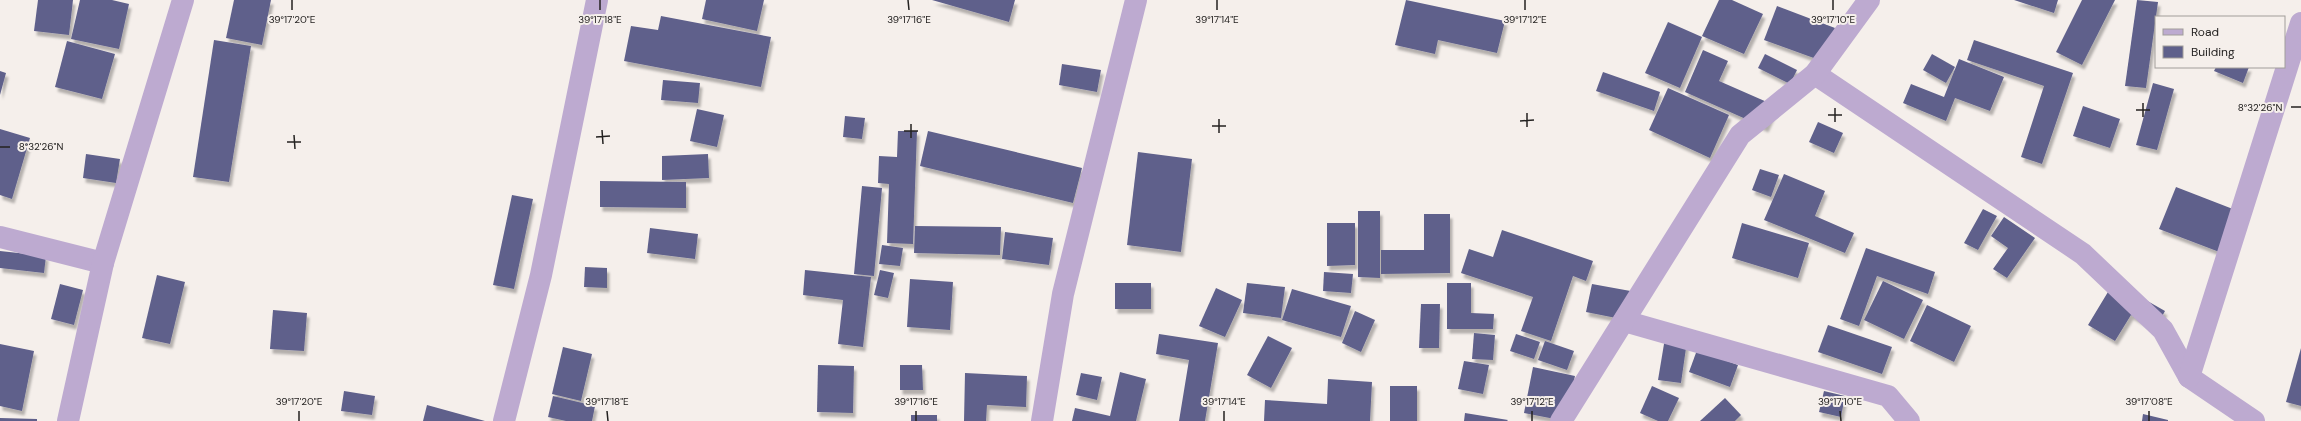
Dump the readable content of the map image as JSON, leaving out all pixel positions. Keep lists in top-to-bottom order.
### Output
{
  "legend": ["Road", "Building"],
  "coordinates": [
    "39°17'20\"E",
    "39°17'18\"E",
    "39°17'16\"E",
    "39°17'14\"E",
    "39°17'12\"E",
    "39°17'10\"E",
    "8°32'26\"N",
    "39°17'08\"E"
  ]
}
